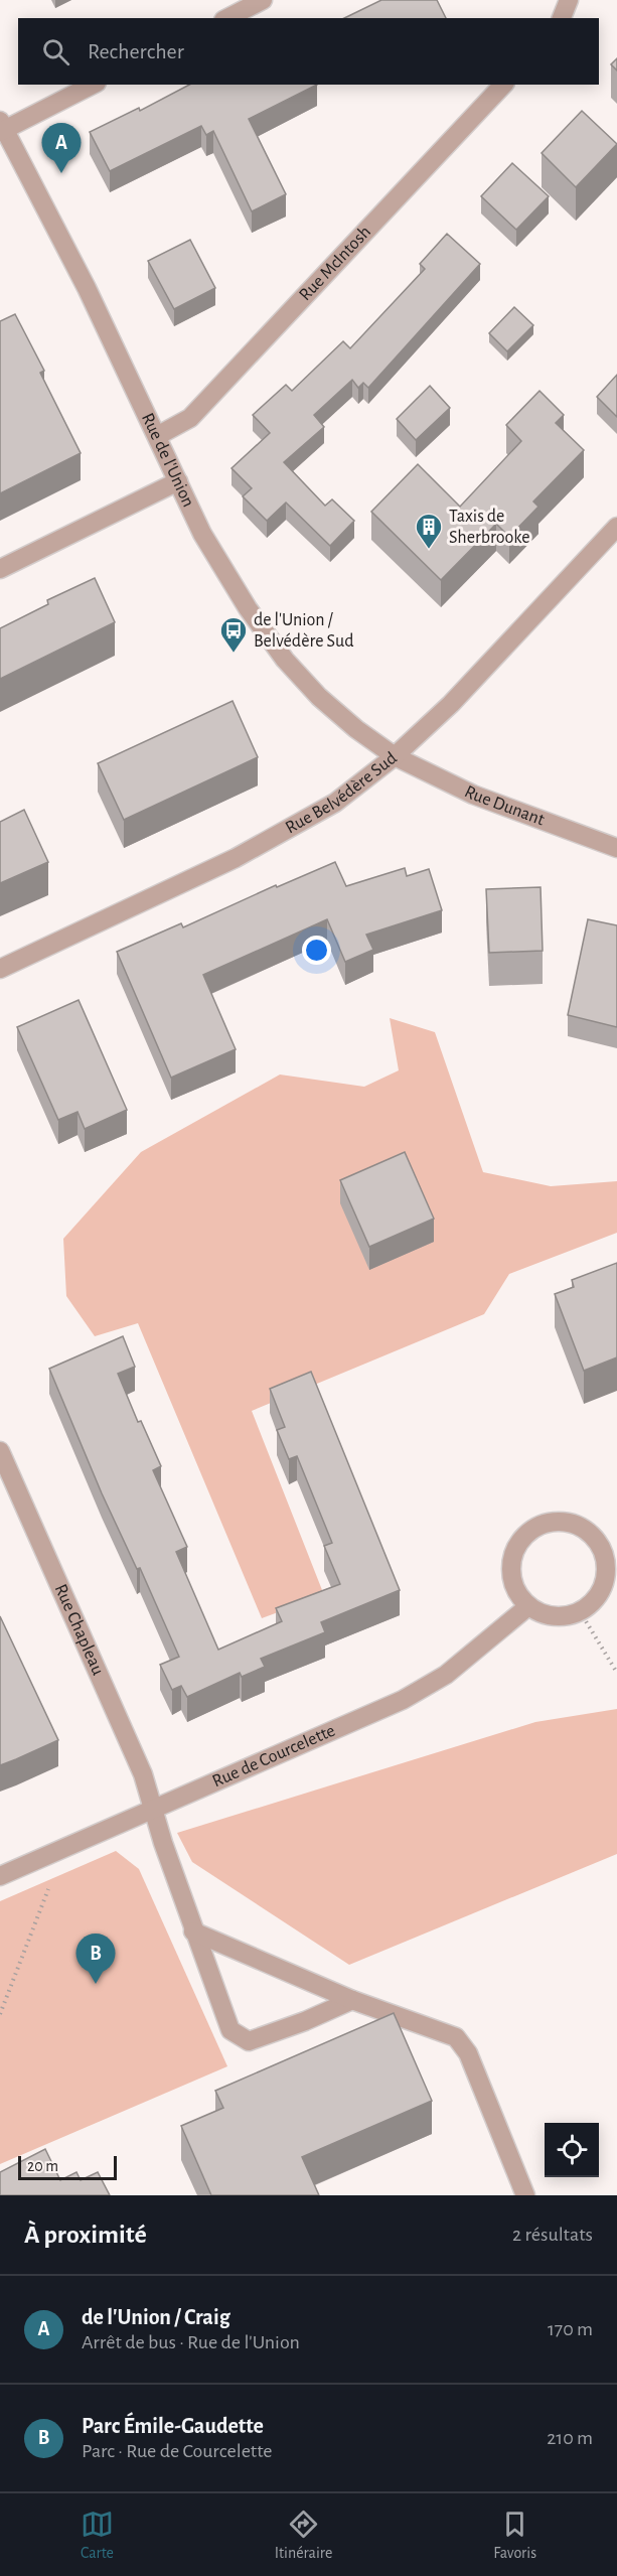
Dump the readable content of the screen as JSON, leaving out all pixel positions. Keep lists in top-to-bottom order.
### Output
{
  "streets": {
    "street": [
      "Rue McIntosh",
      "Rue de l'Union",
      "Rue Belvédère Sud",
      "Rue Dunant",
      "Rue Chapleau",
      "Rue de Courcelette"
    ]
  },
  "crossings": [
    ["Rue McIntosh", "Rue de l'Union"],
    ["Rue de l'Union", "Rue Belvédère Sud"],
    ["Rue de l'Union", "Rue Dunant"],
    ["Rue Belvédère Sud", "Rue Dunant"],
    ["Rue Chapleau", "Rue de Courcelette"]
  ],
  "places": {
    "building": ["Taxis de Sherbrooke"],
    "bus stop": ["de l'Union / Belvédère Sud"]
  },
  "scale_bar": "20 m",
  "page": {
    "search": "Rechercher",
    "pins": ["A", "B"],
    "scale": "20 m",
    "heading": ["À proximité", "2 résultats"],
    "list": [
      {
        "mark": "A",
        "name": "de l'Union / Craig",
        "note": "Arrêt de bus · Rue de l'Union",
        "value": "170 m"
      },
      {
        "mark": "B",
        "name": "Parc Émile-Gaudette",
        "note": "Parc · Rue de Courcelette",
        "value": "210 m"
      }
    ],
    "nav": ["Carte", "Itinéraire", "Favoris"]
  }
}
